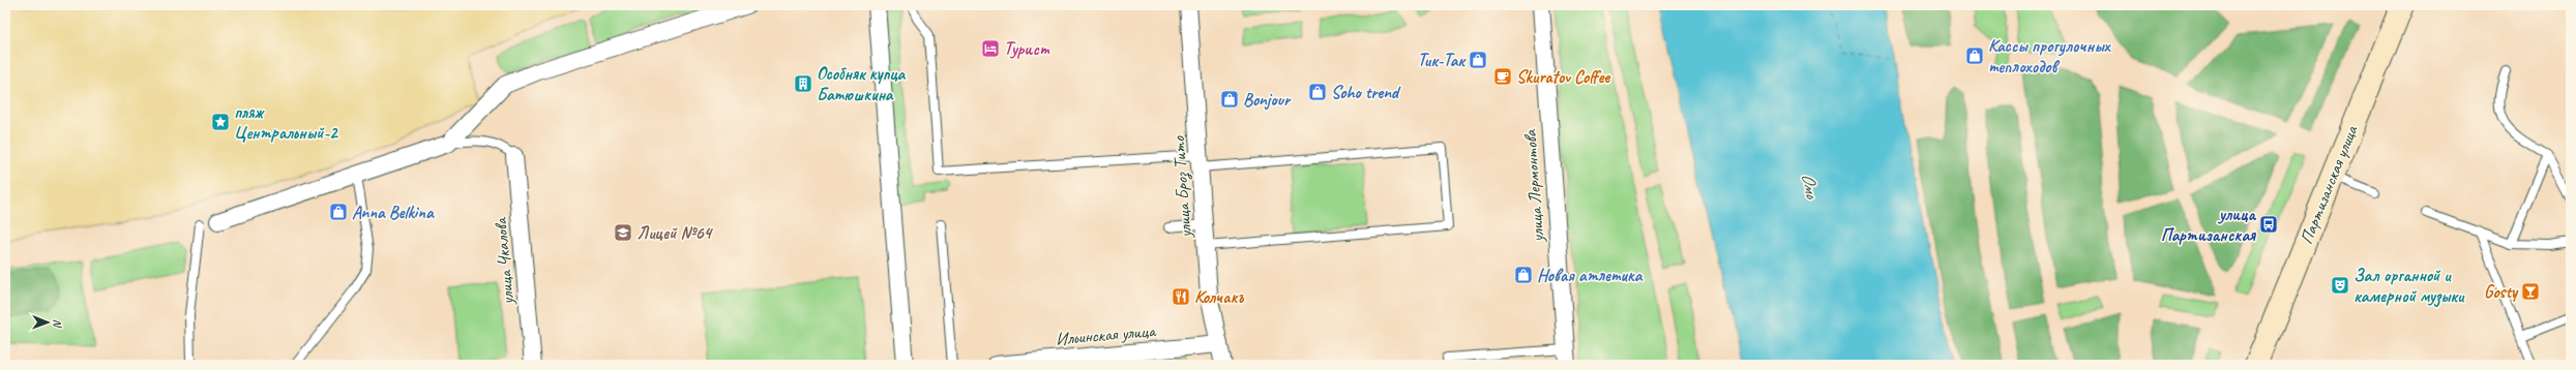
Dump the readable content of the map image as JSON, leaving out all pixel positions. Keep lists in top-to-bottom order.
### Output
{
  "streets": {
    "street": [
      "Партизанская улица",
      "улица Лермонтова",
      "улица Броз Тито",
      "улица Чкалова",
      "Ильинская улица"
    ]
  },
  "crossings": [
    ["улица Броз Тито", "Ильинская улица"]
  ],
  "water": ["Омь"],
  "places": {
    "hotel": ["Турист"],
    "shop": [
      "Кассы прогулочных теплоходов",
      "Тик-Так",
      "Soho trend",
      "Bonjour",
      "Anna Belkina",
      "Новая атлетика"
    ],
    "cafe": ["Skuratov Coffee"],
    "building": ["Особняк купца Батюшкина"],
    "place": ["пляж Центральный-2"],
    "bus stop": ["улица Партизанская"],
    "school or university": ["Лицей №64"],
    "theatre": ["Зал органной и камерной музыки"],
    "bar": ["Gosty"],
    "restaurant": ["Колчакъ"]
  },
  "north": "right"
}
